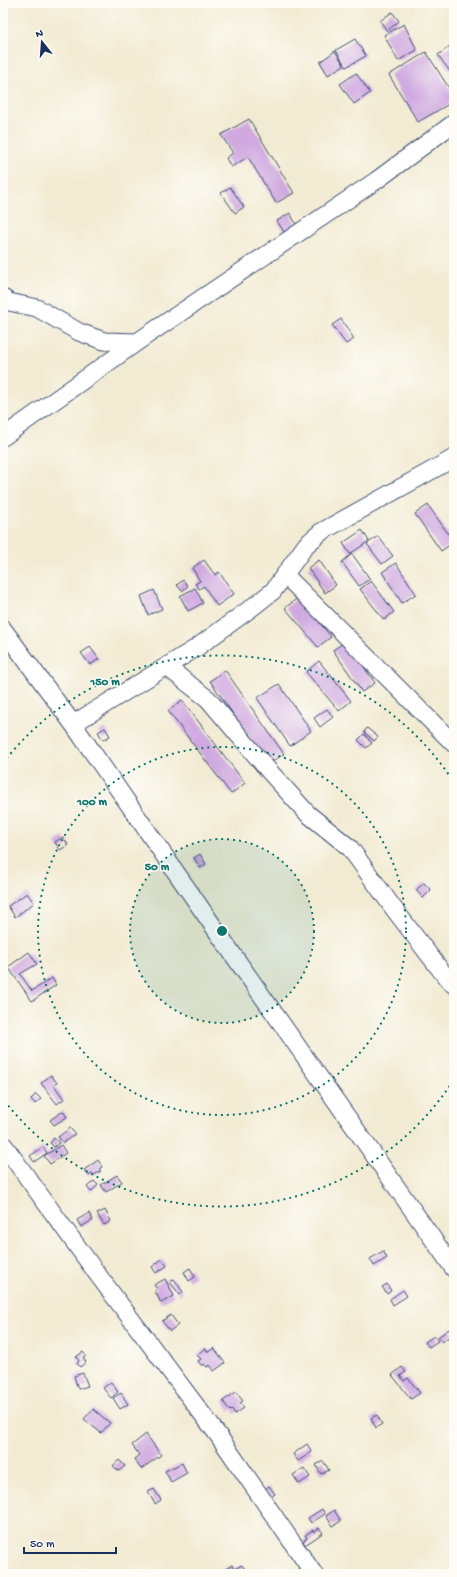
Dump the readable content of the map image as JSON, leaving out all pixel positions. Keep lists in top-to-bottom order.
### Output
{
  "scale_bar": "50 m",
  "north": "top",
  "rings": ["150 m", "100 m", "50 m"]
}
